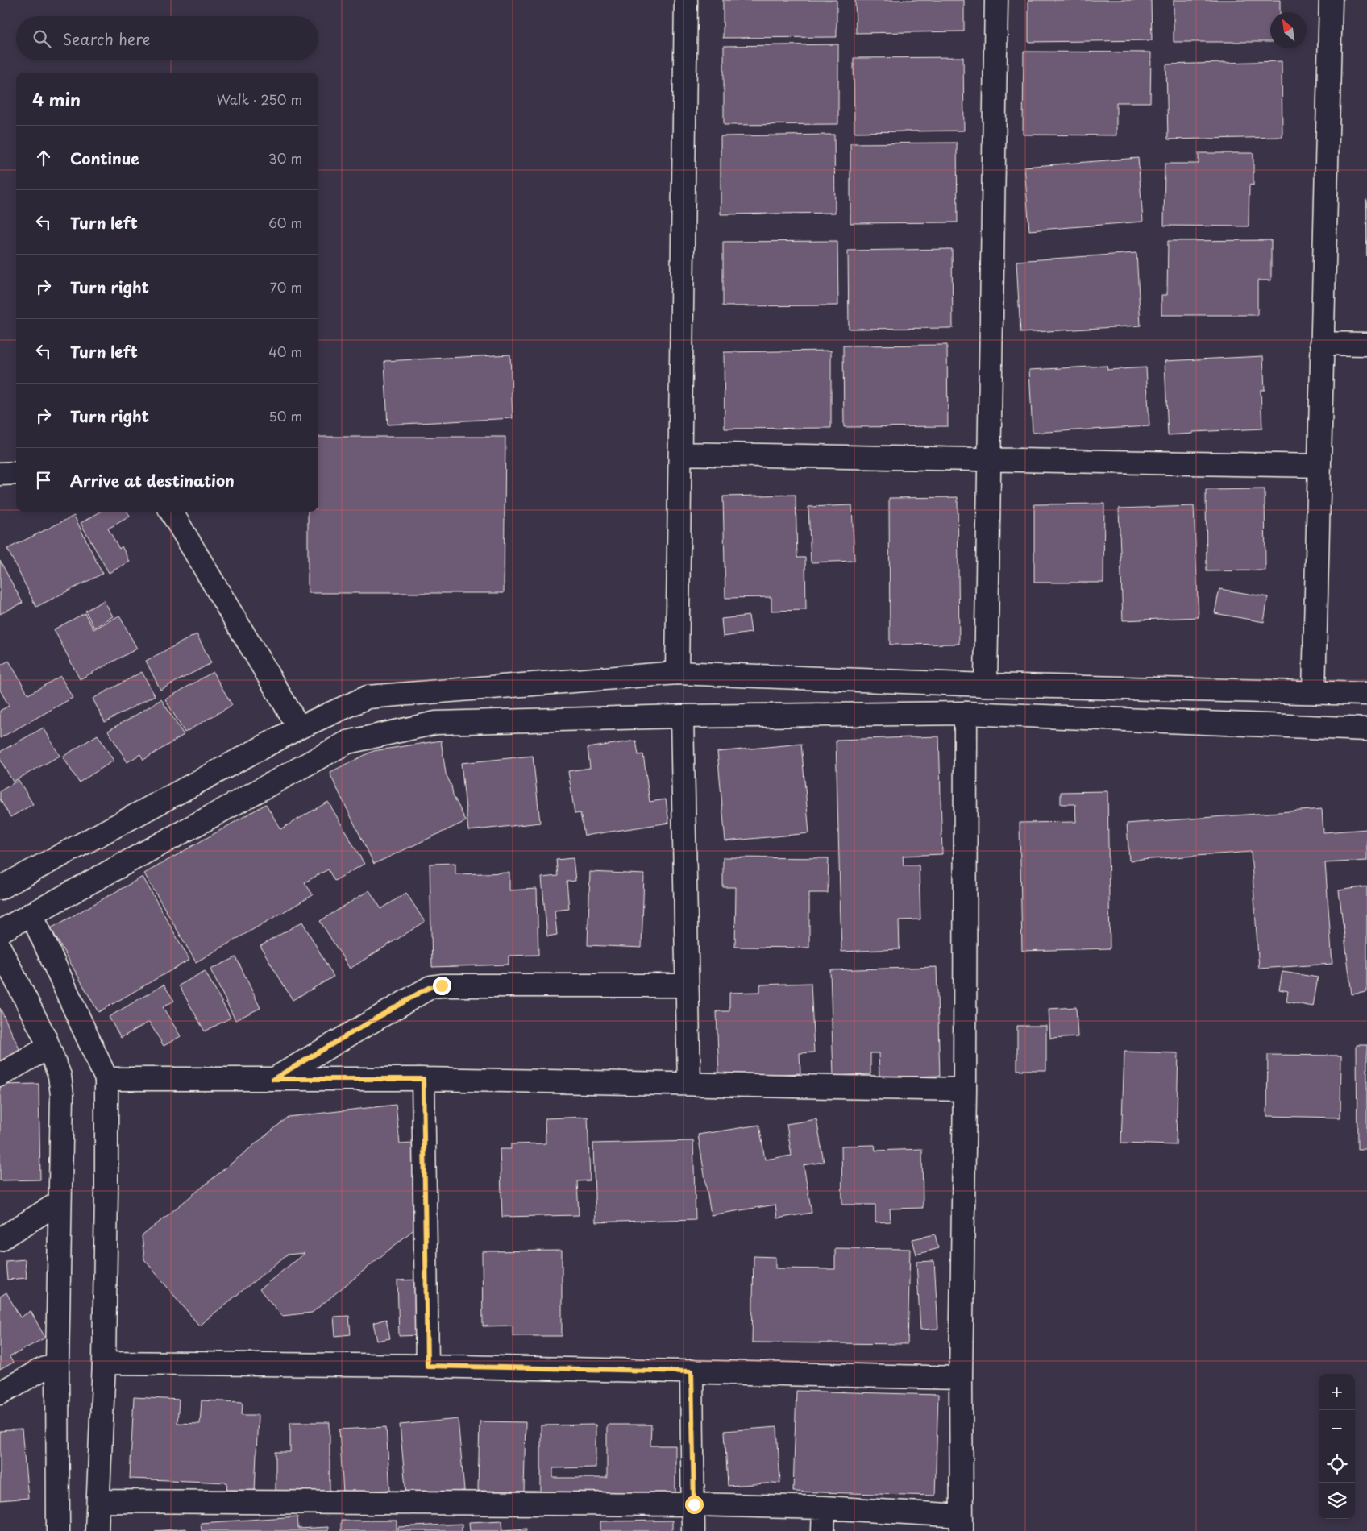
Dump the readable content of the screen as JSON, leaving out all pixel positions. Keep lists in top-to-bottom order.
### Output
{
  "north": "top left",
  "page": {
    "search": "Search here",
    "heading": ["4 min", "Walk · 250 m"],
    "list": [
      ["Continue", "30 m"],
      ["Turn left", "60 m"],
      ["Turn right", "70 m"],
      ["Turn left", "40 m"],
      ["Turn right", "50 m"],
      "Arrive at destination"
    ],
    "map_buttons": ["+", "−"]
  }
}
